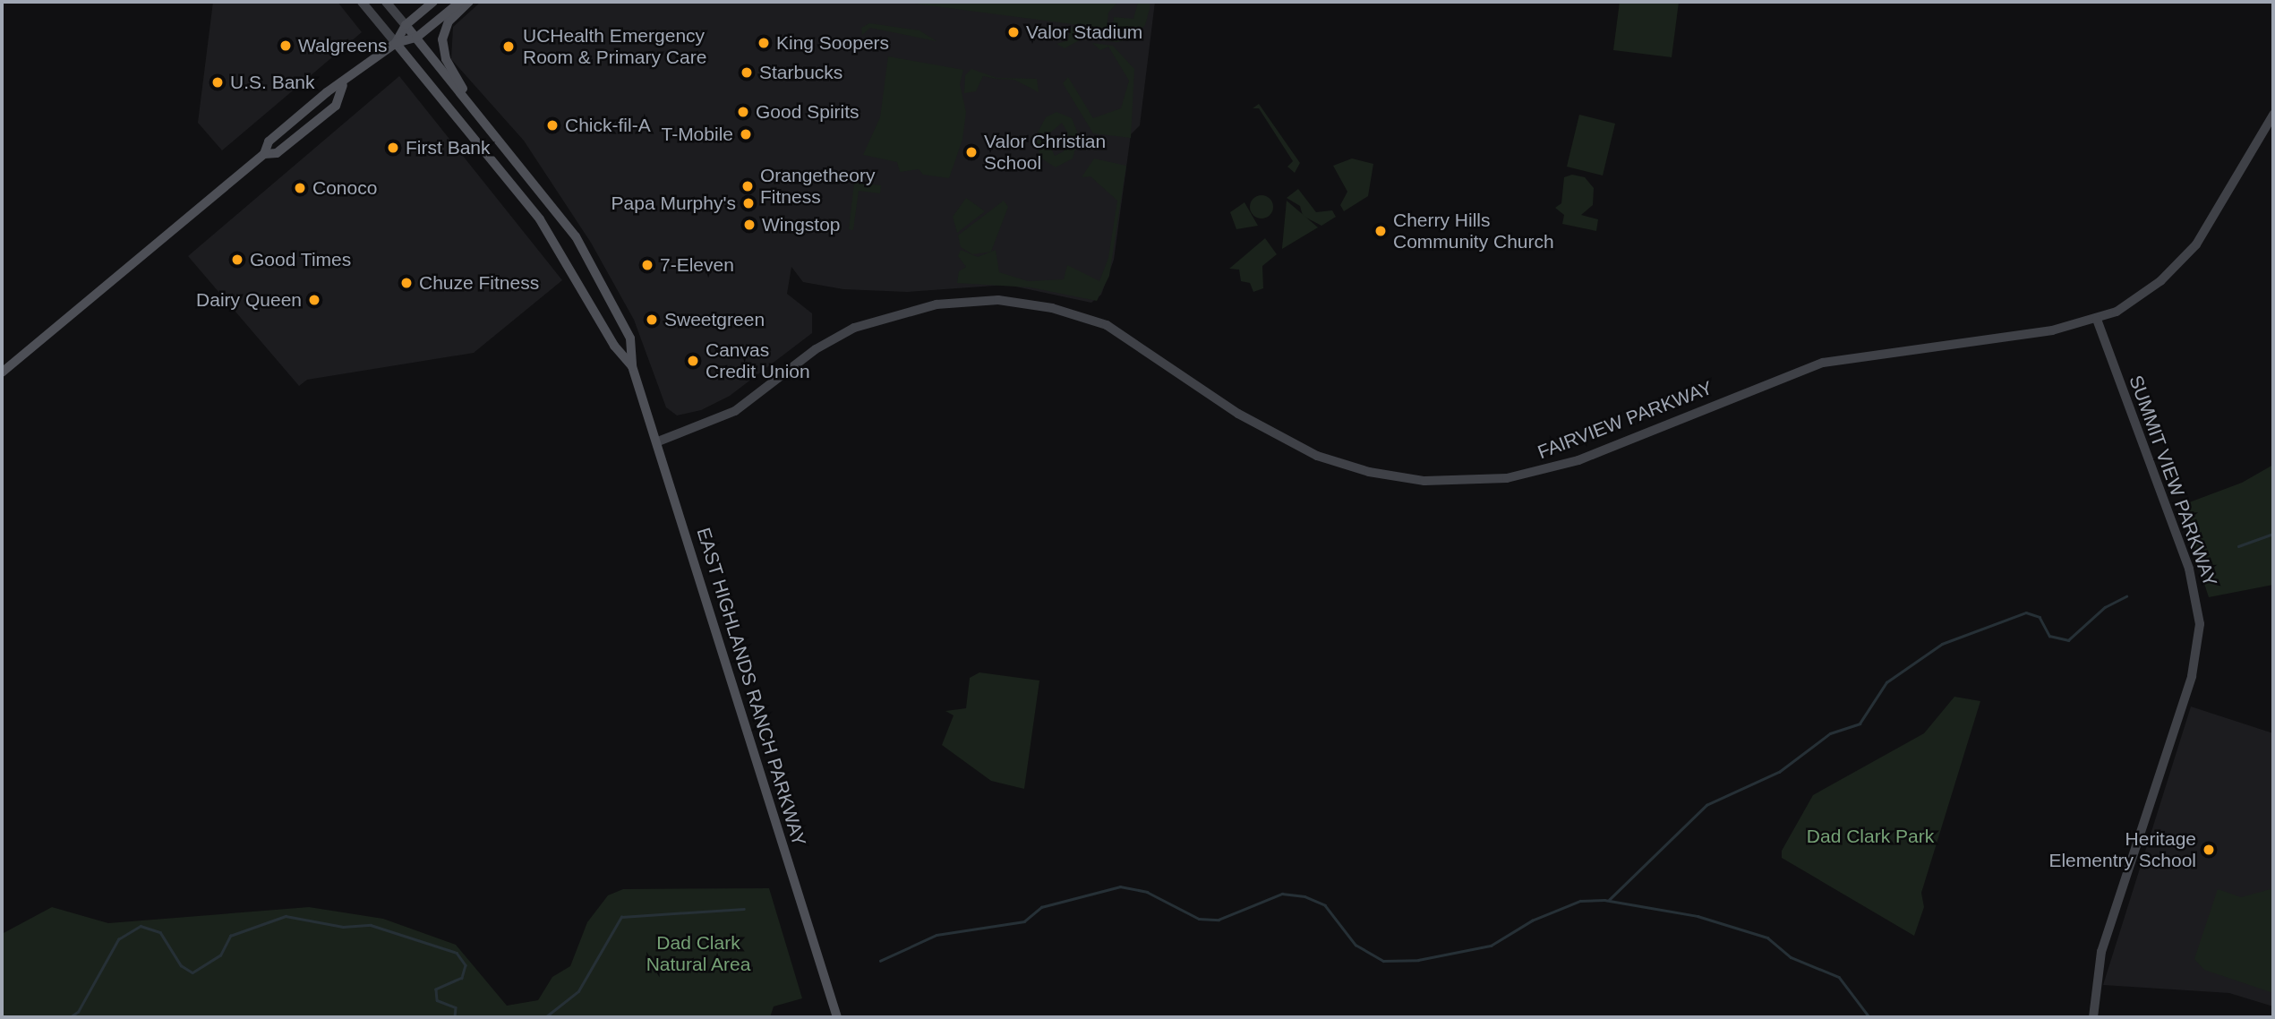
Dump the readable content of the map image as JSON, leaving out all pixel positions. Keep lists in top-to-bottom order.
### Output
{
  "streets": {
    "main road": ["FAIRVIEW PARKWAY", "SUMMIT VIEW PARKWAY", "EAST HIGHLANDS RANCH PARKWAY"]
  },
  "crossings": [
    ["FAIRVIEW PARKWAY", "SUMMIT VIEW PARKWAY"],
    ["FAIRVIEW PARKWAY", "EAST HIGHLANDS RANCH PARKWAY"]
  ],
  "parks": ["Dad Clark Park", "Dad Clark Natural Area"],
  "places": [
    "Valor Stadium",
    "King Soopers",
    "Walgreens",
    "UCHealth Emergency Room & Primary Care",
    "Starbucks",
    "U.S. Bank",
    "Good Spirits",
    "Chick-fil-A",
    "T-Mobile",
    "First Bank",
    "Valor Christian School",
    "Orangetheory Fitness",
    "Conoco",
    "Papa Murphy's",
    "Wingstop",
    "Cherry Hills Community Church",
    "Good Times",
    "7-Eleven",
    "Chuze Fitness",
    "Dairy Queen",
    "Sweetgreen",
    "Canvas Credit Union",
    "Heritage Elementry School"
  ]
}
